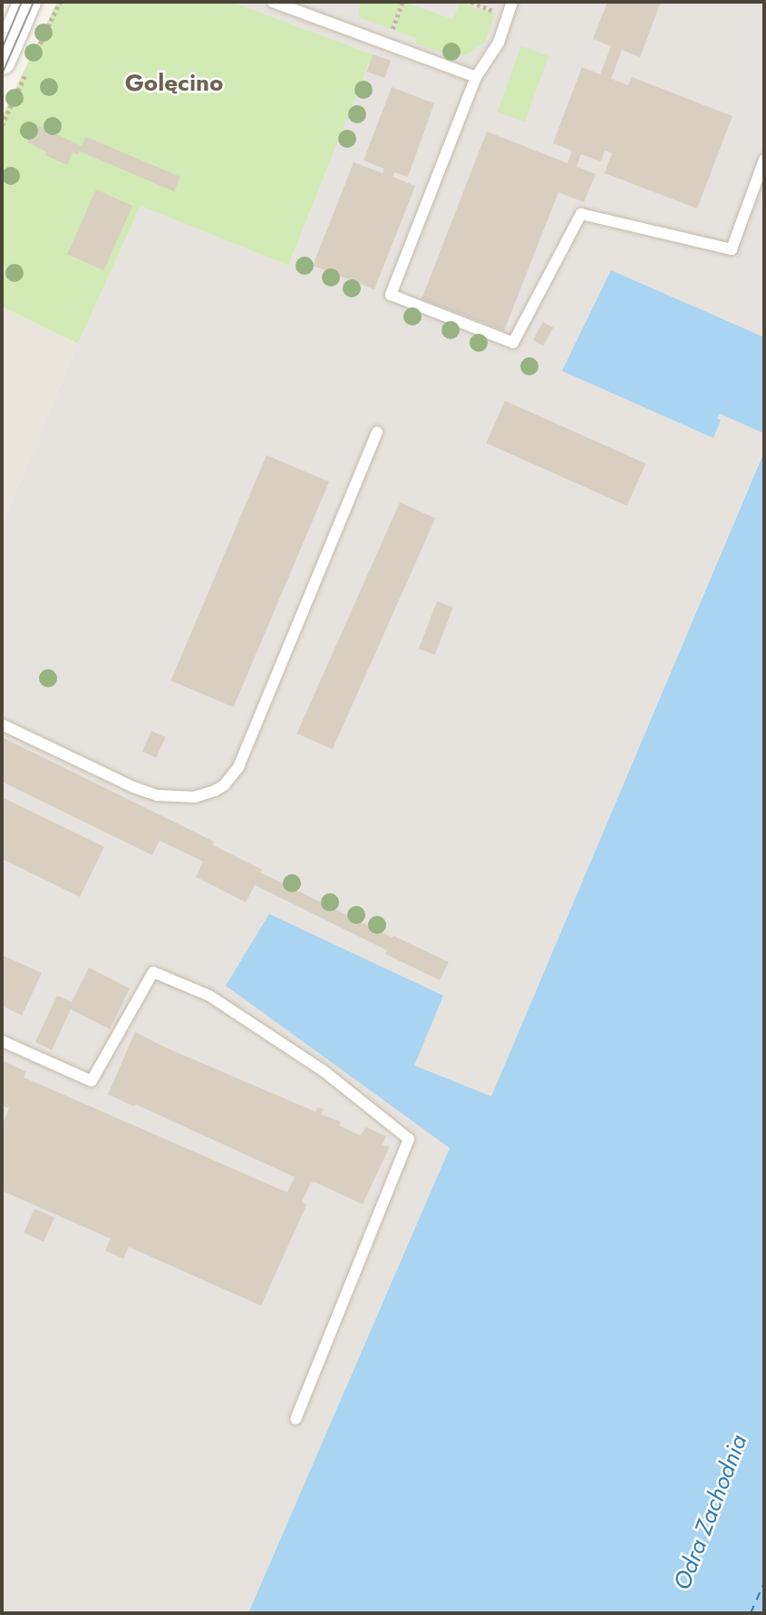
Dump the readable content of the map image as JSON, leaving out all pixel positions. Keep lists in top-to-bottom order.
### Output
{
  "districts": ["Golęcino"],
  "water": ["Odra Zachodnia"]
}
